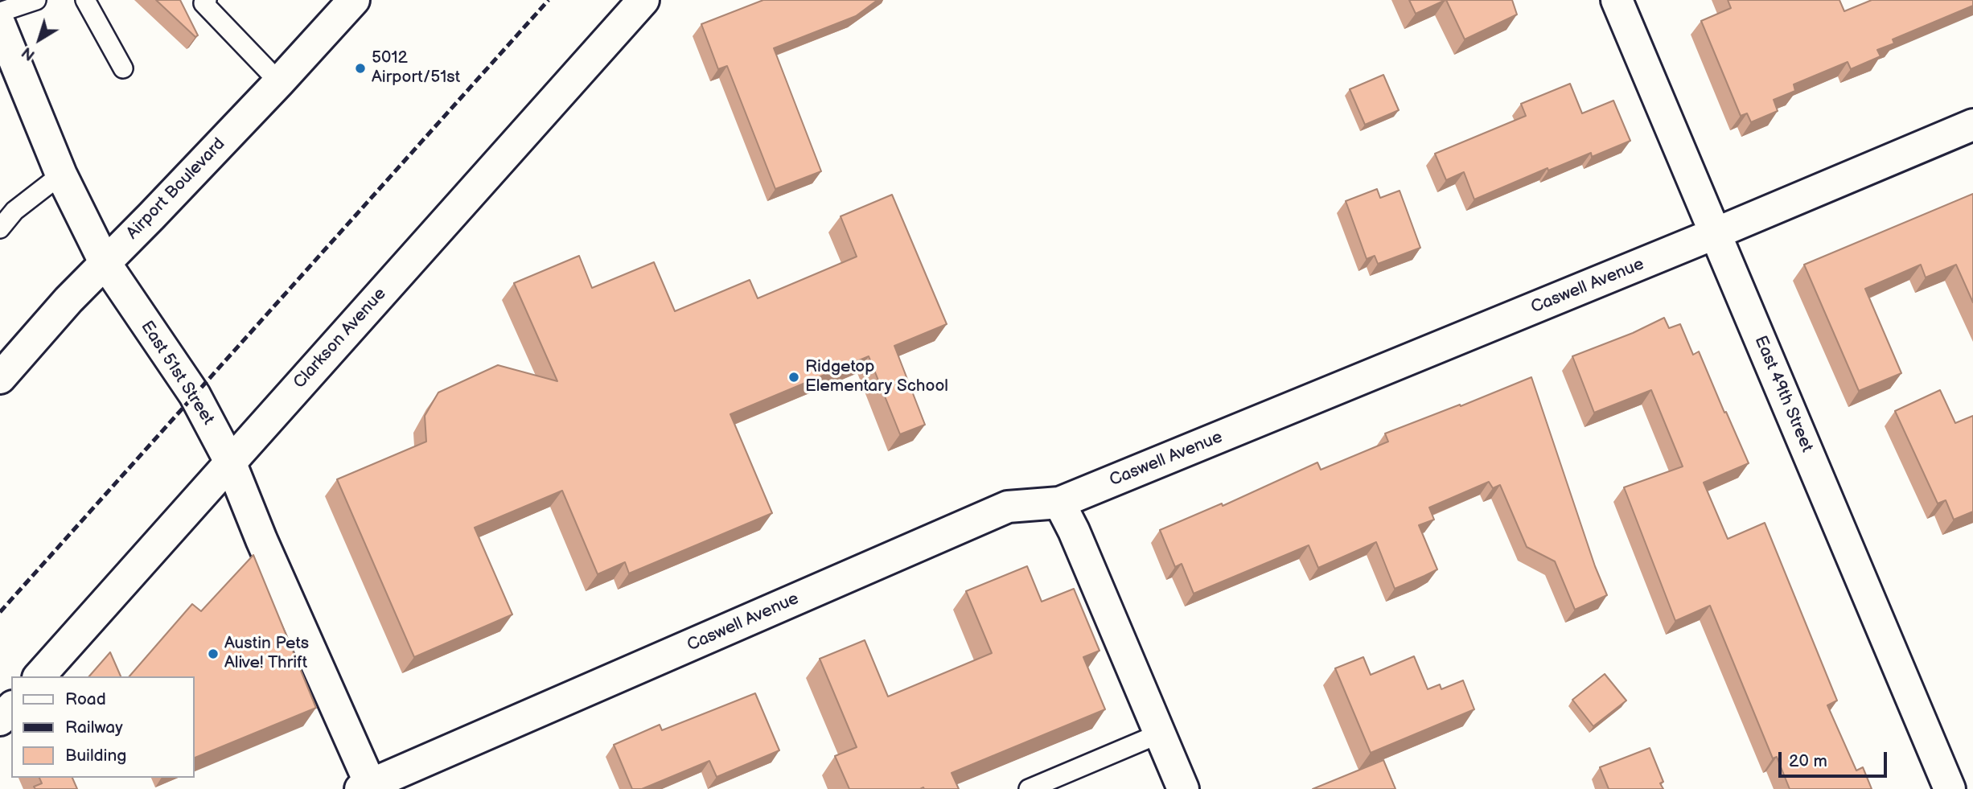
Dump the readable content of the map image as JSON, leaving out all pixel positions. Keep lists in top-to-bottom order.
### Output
{
  "streets": {
    "street": [
      "Airport Boulevard",
      "Caswell Avenue",
      "Clarkson Avenue",
      "East 51st Street",
      "East 49th Street"
    ]
  },
  "crossings": [
    ["Airport Boulevard", "East 51st Street"],
    ["Caswell Avenue", "East 51st Street"],
    ["Caswell Avenue", "East 49th Street"],
    ["Clarkson Avenue", "East 51st Street"]
  ],
  "places": ["5012 Airport/51st", "Ridgetop Elementary School", "Austin Pets Alive! Thrift"],
  "legend": ["Road", "Railway", "Building"],
  "scale_bar": "20 m",
  "north": "bottom left"
}
